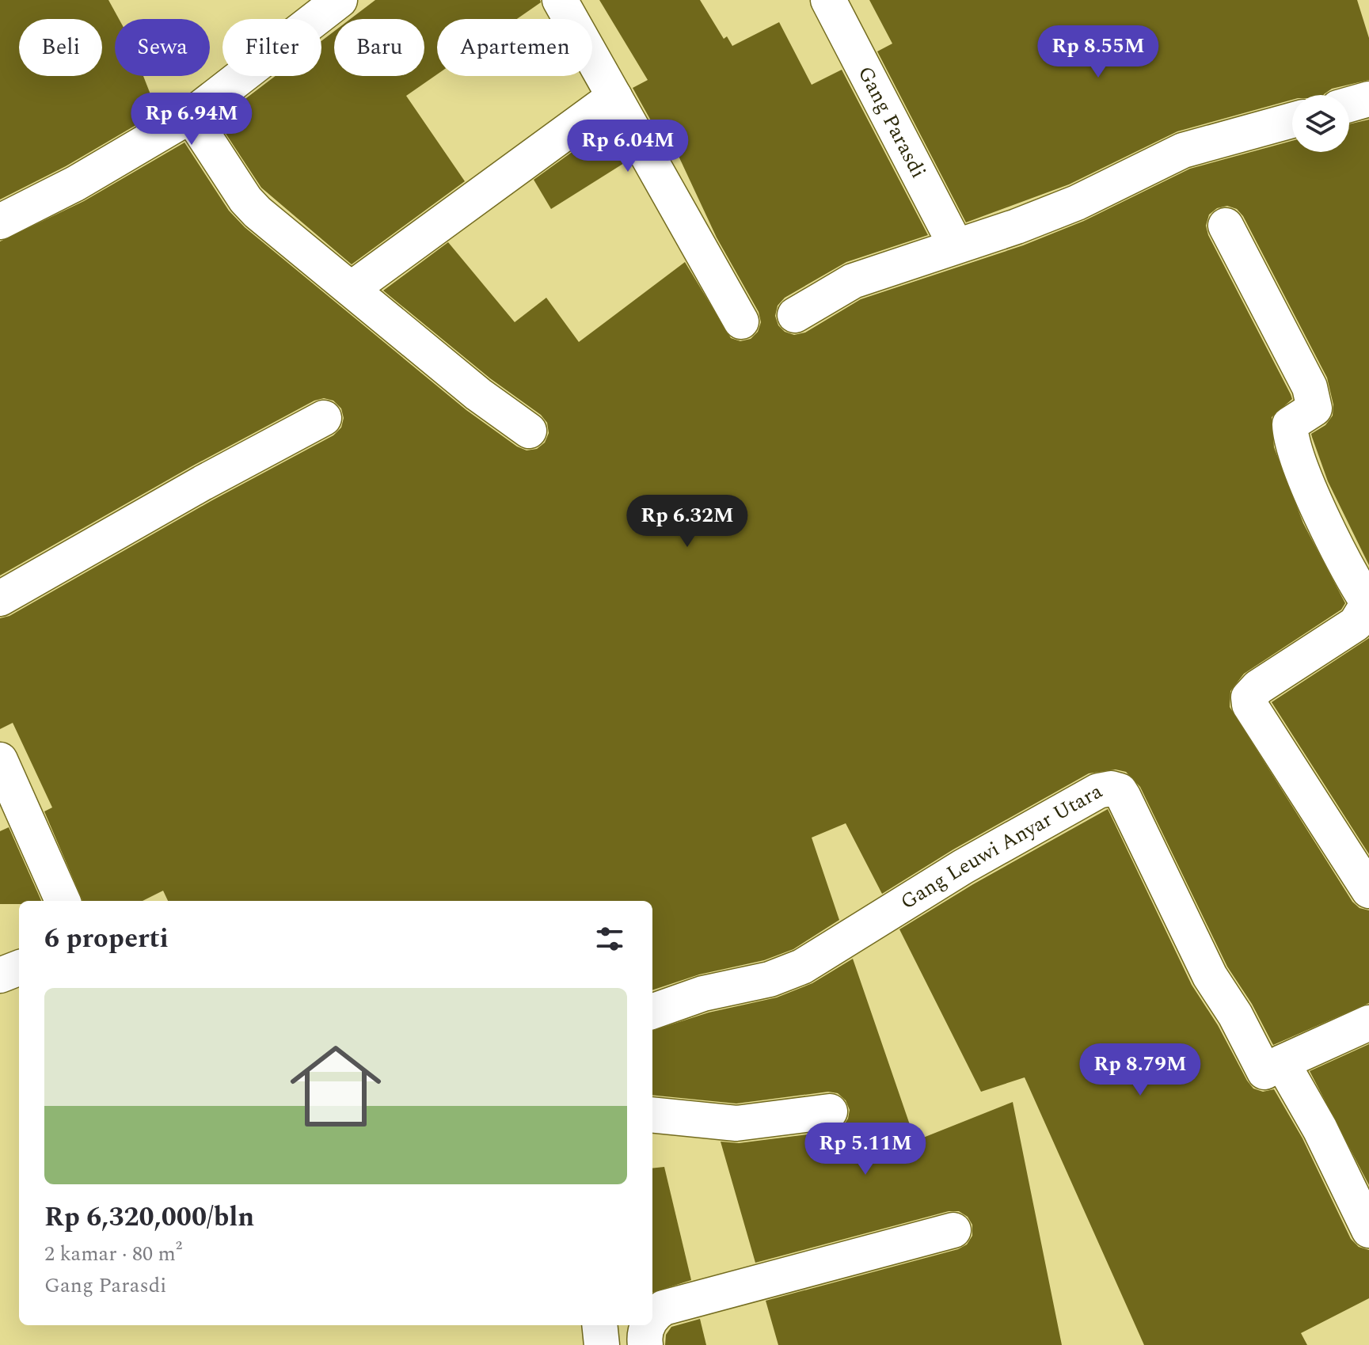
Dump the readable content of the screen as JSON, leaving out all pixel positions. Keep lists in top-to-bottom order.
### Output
{
  "streets": {
    "street": ["Gang Parasdi", "Gang Leuwi Anyar Utara"]
  },
  "page": {
    "chip": [
      "Beli",
      "Sewa",
      "Filter",
      "Baru",
      "Apartemen"
    ],
    "price": [
      "Rp 8.55M",
      "Rp 6.94M",
      "Rp 6.04M",
      "Rp 6.32M",
      "Rp 8.79M",
      "Rp 5.11M"
    ],
    "heading": "6 properti",
    "list": [
      {
        "name": "Rp 6,320,000/bln",
        "note": "2 kamar · 80 m² · Gang Parasdi"
      }
    ]
  }
}
